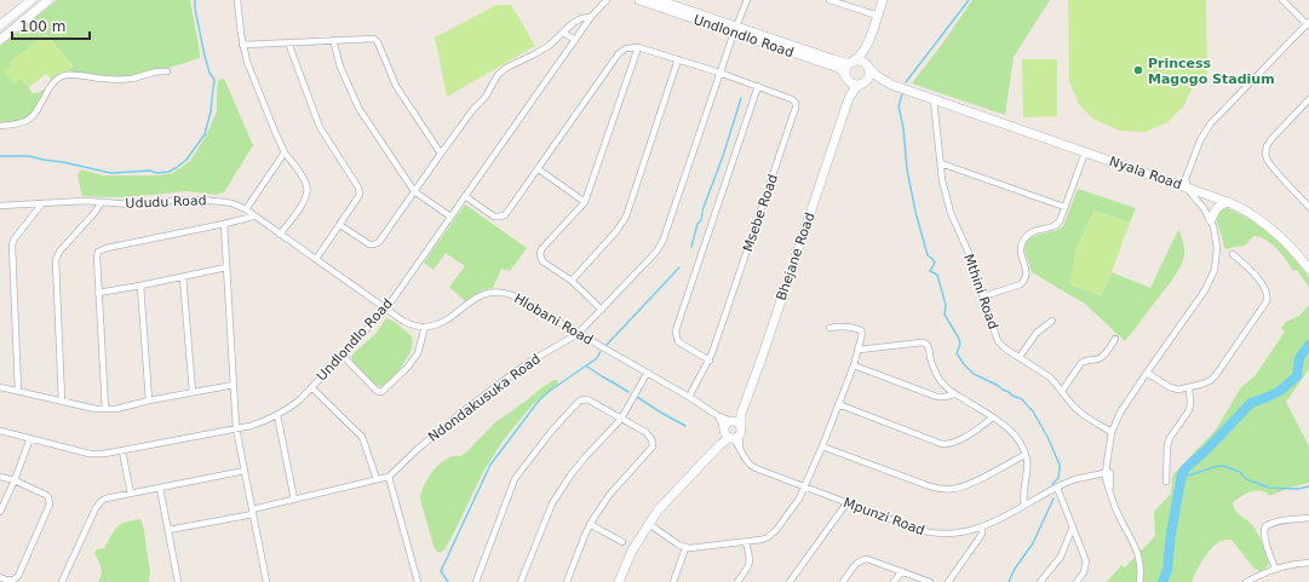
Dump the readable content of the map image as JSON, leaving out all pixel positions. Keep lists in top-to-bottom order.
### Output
{
  "streets": {
    "main road": ["Undlondlo Road", "Nyala Road", "Bhejane Road"],
    "street": [
      "Ududu Road",
      "Msebe Road",
      "Mthini Road",
      "Hlobani Road",
      "Ndondakusuka Road",
      "Mpunzi Road"
    ]
  },
  "crossings": [
    ["Undlondlo Road", "Nyala Road"],
    ["Undlondlo Road", "Ududu Road"],
    ["Undlondlo Road", "Bhejane Road"],
    ["Undlondlo Road", "Ndondakusuka Road"],
    ["Nyala Road", "Bhejane Road"],
    ["Nyala Road", "Mthini Road"],
    ["Nyala Road", "Mpunzi Road"],
    ["Msebe Road", "Hlobani Road"],
    ["Msebe Road", "Ndondakusuka Road"],
    ["Bhejane Road", "Hlobani Road"],
    ["Bhejane Road", "Mpunzi Road"],
    ["Hlobani Road", "Ndondakusuka Road"],
    ["Hlobani Road", "Mpunzi Road"]
  ],
  "places": ["Princess Magogo Stadium"],
  "scale_bar": "100 m"
}
